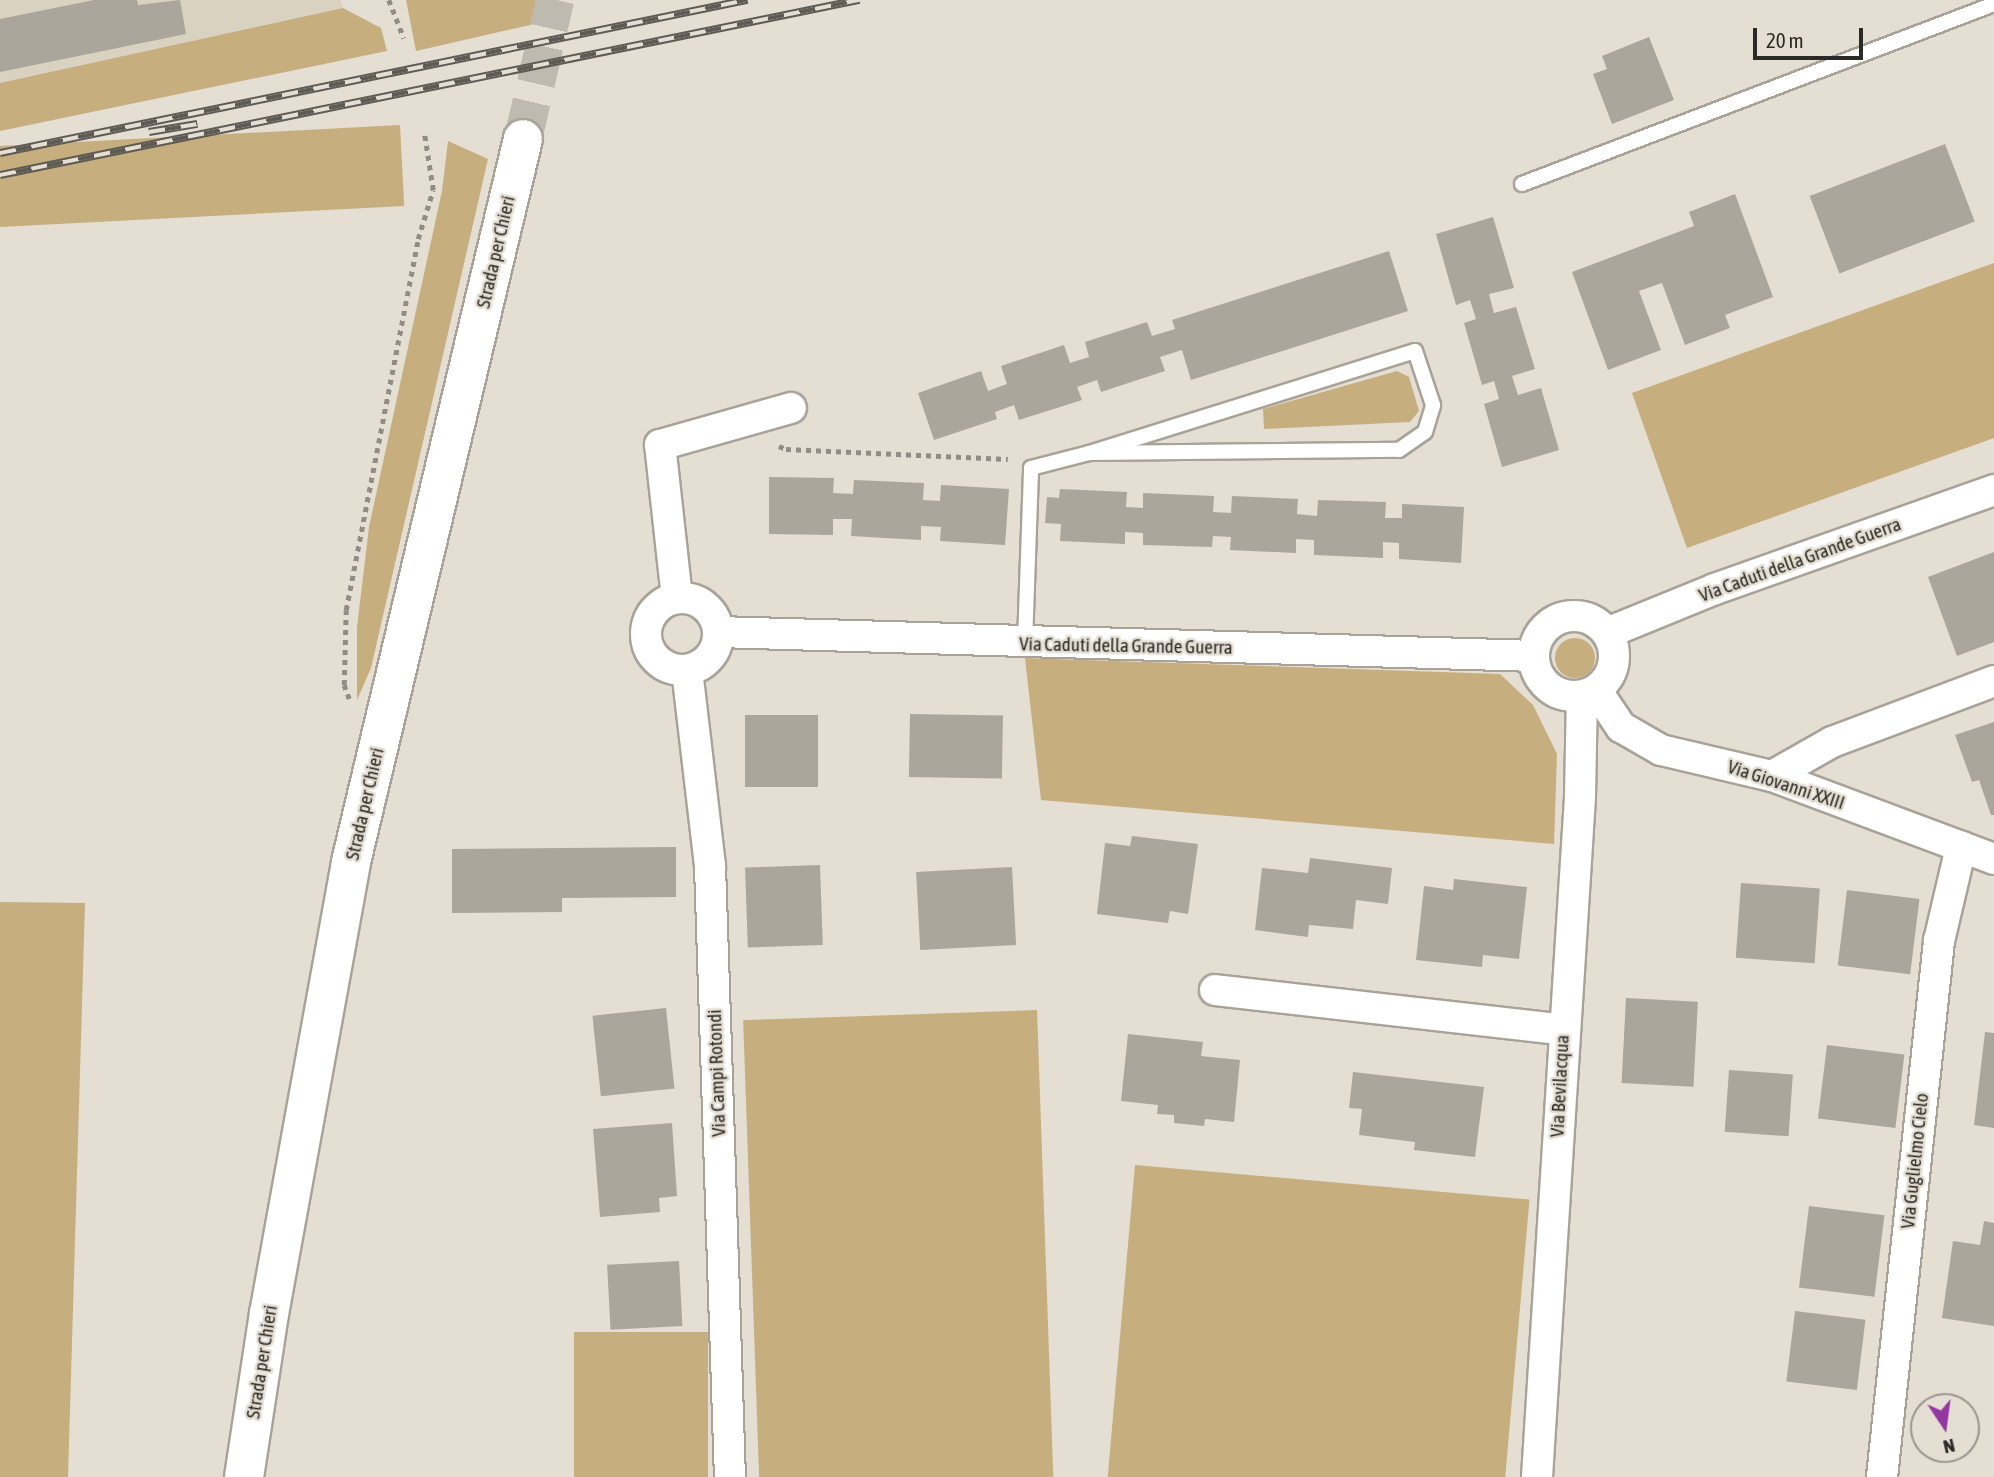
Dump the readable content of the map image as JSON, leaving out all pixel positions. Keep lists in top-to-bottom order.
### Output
{
  "streets": {
    "main road": ["Strada per Chieri"],
    "street": [
      "Via Caduti della Grande Guerra",
      "Via Giovanni XXIII",
      "Via Campi Rotondi",
      "Via Bevilacqua",
      "Via Guglielmo Cielo"
    ]
  },
  "crossings": [
    ["Via Caduti della Grande Guerra", "Via Giovanni XXIII"],
    ["Via Caduti della Grande Guerra", "Via Campi Rotondi"],
    ["Via Caduti della Grande Guerra", "Via Bevilacqua"],
    ["Via Giovanni XXIII", "Via Bevilacqua"],
    ["Via Giovanni XXIII", "Via Guglielmo Cielo"]
  ],
  "scale_bar": "20 m",
  "north": "bottom"
}
